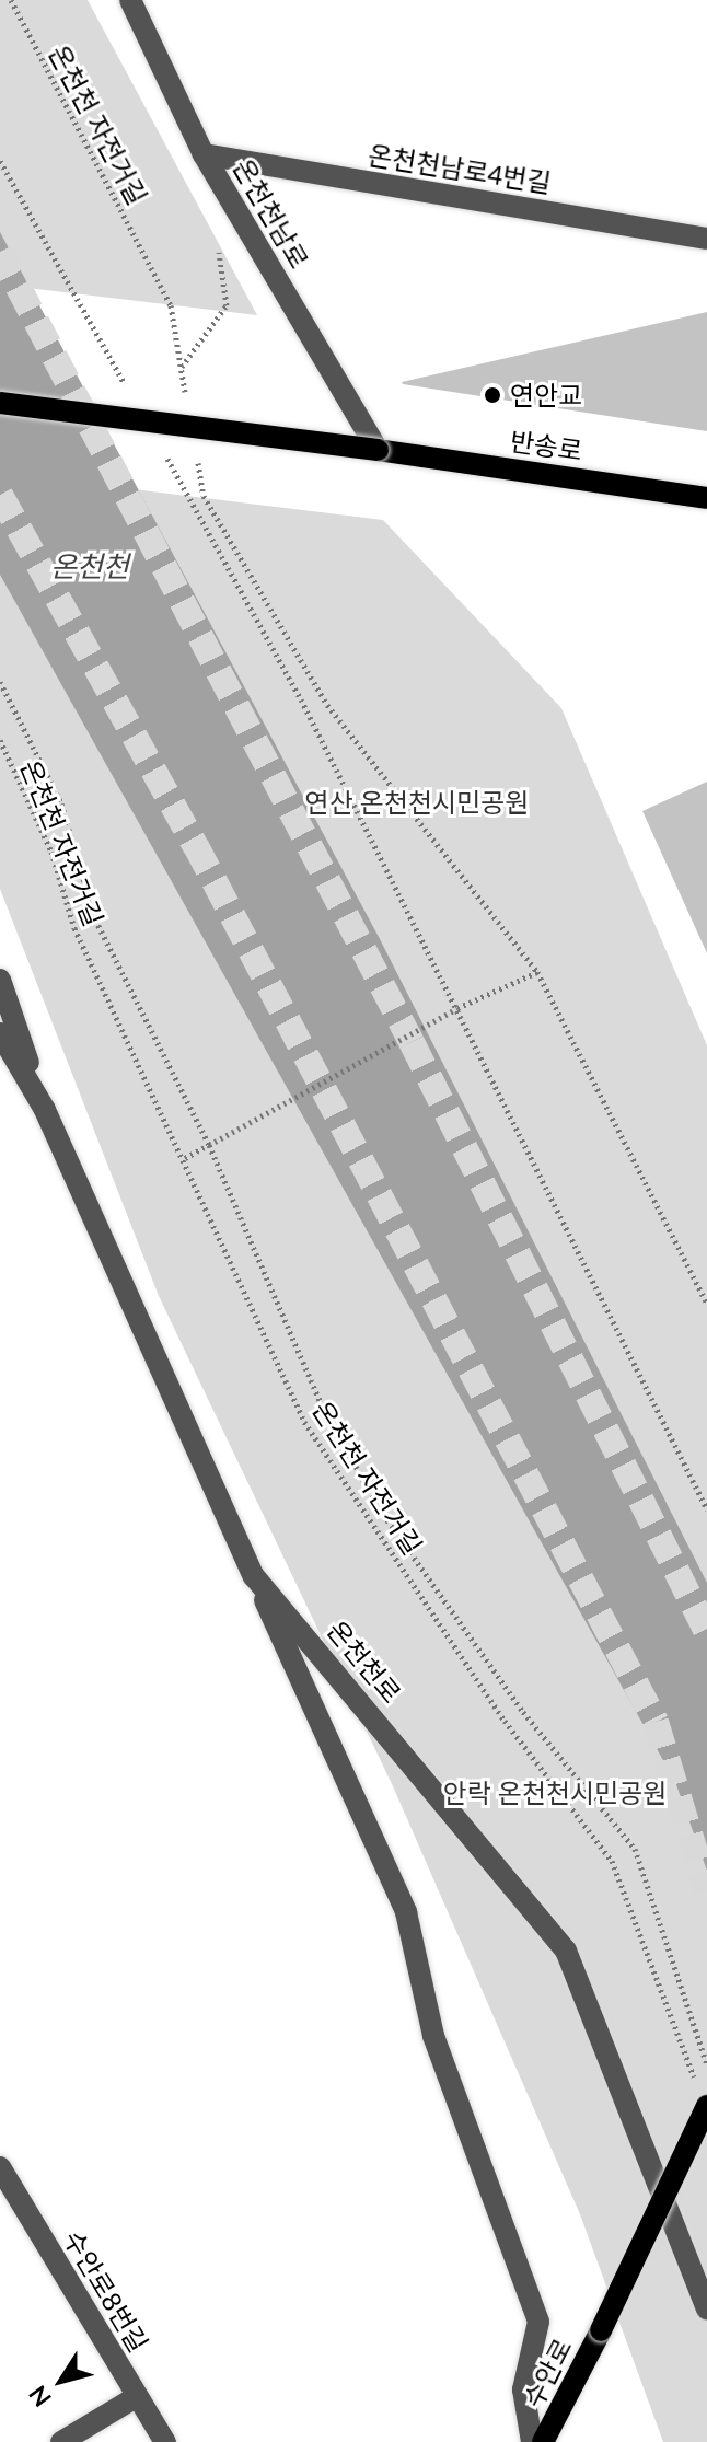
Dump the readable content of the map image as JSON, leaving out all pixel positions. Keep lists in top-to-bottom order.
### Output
{
  "streets": {
    "main road": ["반송로", "수안로"],
    "street": [
      "온천천남로4번길",
      "온천천남로",
      "온천천로",
      "수안로8번길"
    ],
    "path": ["온천천 자전거길"]
  },
  "crossings": [
    ["온천천 자전거길", "수안로"],
    ["온천천남로4번길", "온천천남로"],
    ["온천천남로", "반송로"]
  ],
  "water": ["온천천"],
  "parks": ["연산 온천천시민공원", "안락 온천천시민공원"],
  "places": ["연안교"],
  "north": "bottom left"
}
